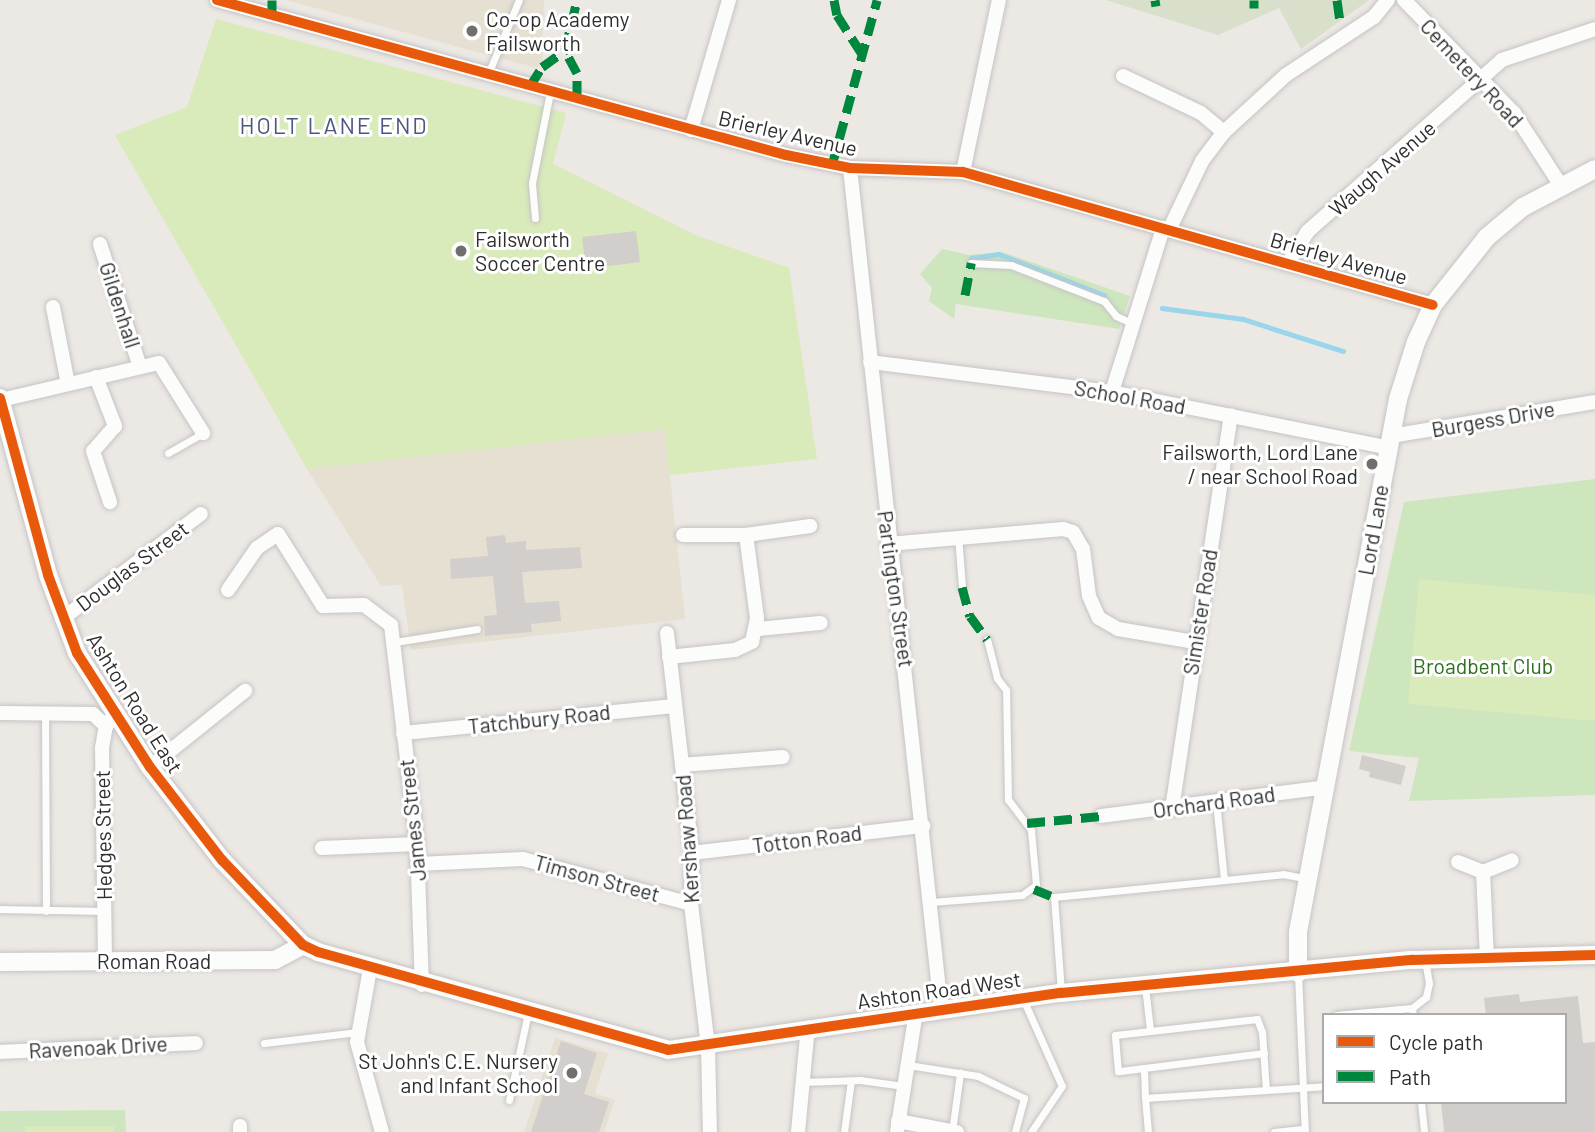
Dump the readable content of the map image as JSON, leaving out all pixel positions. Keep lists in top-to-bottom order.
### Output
{
  "streets": {
    "street": [
      "Cemetery Road",
      "Brierley Avenue",
      "Waugh Avenue",
      "Gildenhall",
      "School Road",
      "Burgess Drive",
      "Lord Lane",
      "Douglas Street",
      "Partington Street",
      "Simister Road",
      "Ashton Road East",
      "Tatchbury Road",
      "Orchard Road",
      "James Street",
      "Hedges Street",
      "Kershaw Road",
      "Totton Road",
      "Timson Street",
      "Roman Road",
      "Ashton Road West",
      "Ravenoak Drive"
    ]
  },
  "crossings": [
    ["Cemetery Road", "Waugh Avenue"],
    ["Cemetery Road", "Lord Lane"],
    ["Brierley Avenue", "Waugh Avenue"],
    ["Brierley Avenue", "Lord Lane"],
    ["Brierley Avenue", "Partington Street"],
    ["School Road", "Burgess Drive"],
    ["School Road", "Lord Lane"],
    ["School Road", "Partington Street"],
    ["School Road", "Simister Road"],
    ["Burgess Drive", "Lord Lane"],
    ["Lord Lane", "Orchard Road"],
    ["Lord Lane", "Ashton Road West"],
    ["Douglas Street", "Ashton Road East"],
    ["Partington Street", "Totton Road"],
    ["Partington Street", "Ashton Road West"],
    ["Simister Road", "Orchard Road"],
    ["Ashton Road East", "Hedges Street"],
    ["Ashton Road East", "Roman Road"],
    ["Ashton Road East", "Ashton Road West"],
    ["Tatchbury Road", "James Street"],
    ["Tatchbury Road", "Kershaw Road"],
    ["James Street", "Timson Street"],
    ["James Street", "Ashton Road West"],
    ["Hedges Street", "Roman Road"],
    ["Kershaw Road", "Totton Road"],
    ["Kershaw Road", "Timson Street"],
    ["Kershaw Road", "Ashton Road West"],
    ["Roman Road", "Ashton Road West"]
  ],
  "districts": ["HOLT LANE END"],
  "parks": ["Broadbent Club"],
  "places": [
    "Co-op Academy Failsworth",
    "Failsworth Soccer Centre",
    "Failsworth, Lord Lane / near School Road",
    "St John's C.E. Nursery and Infant School"
  ],
  "legend": ["Cycle path", "Path"]
}
